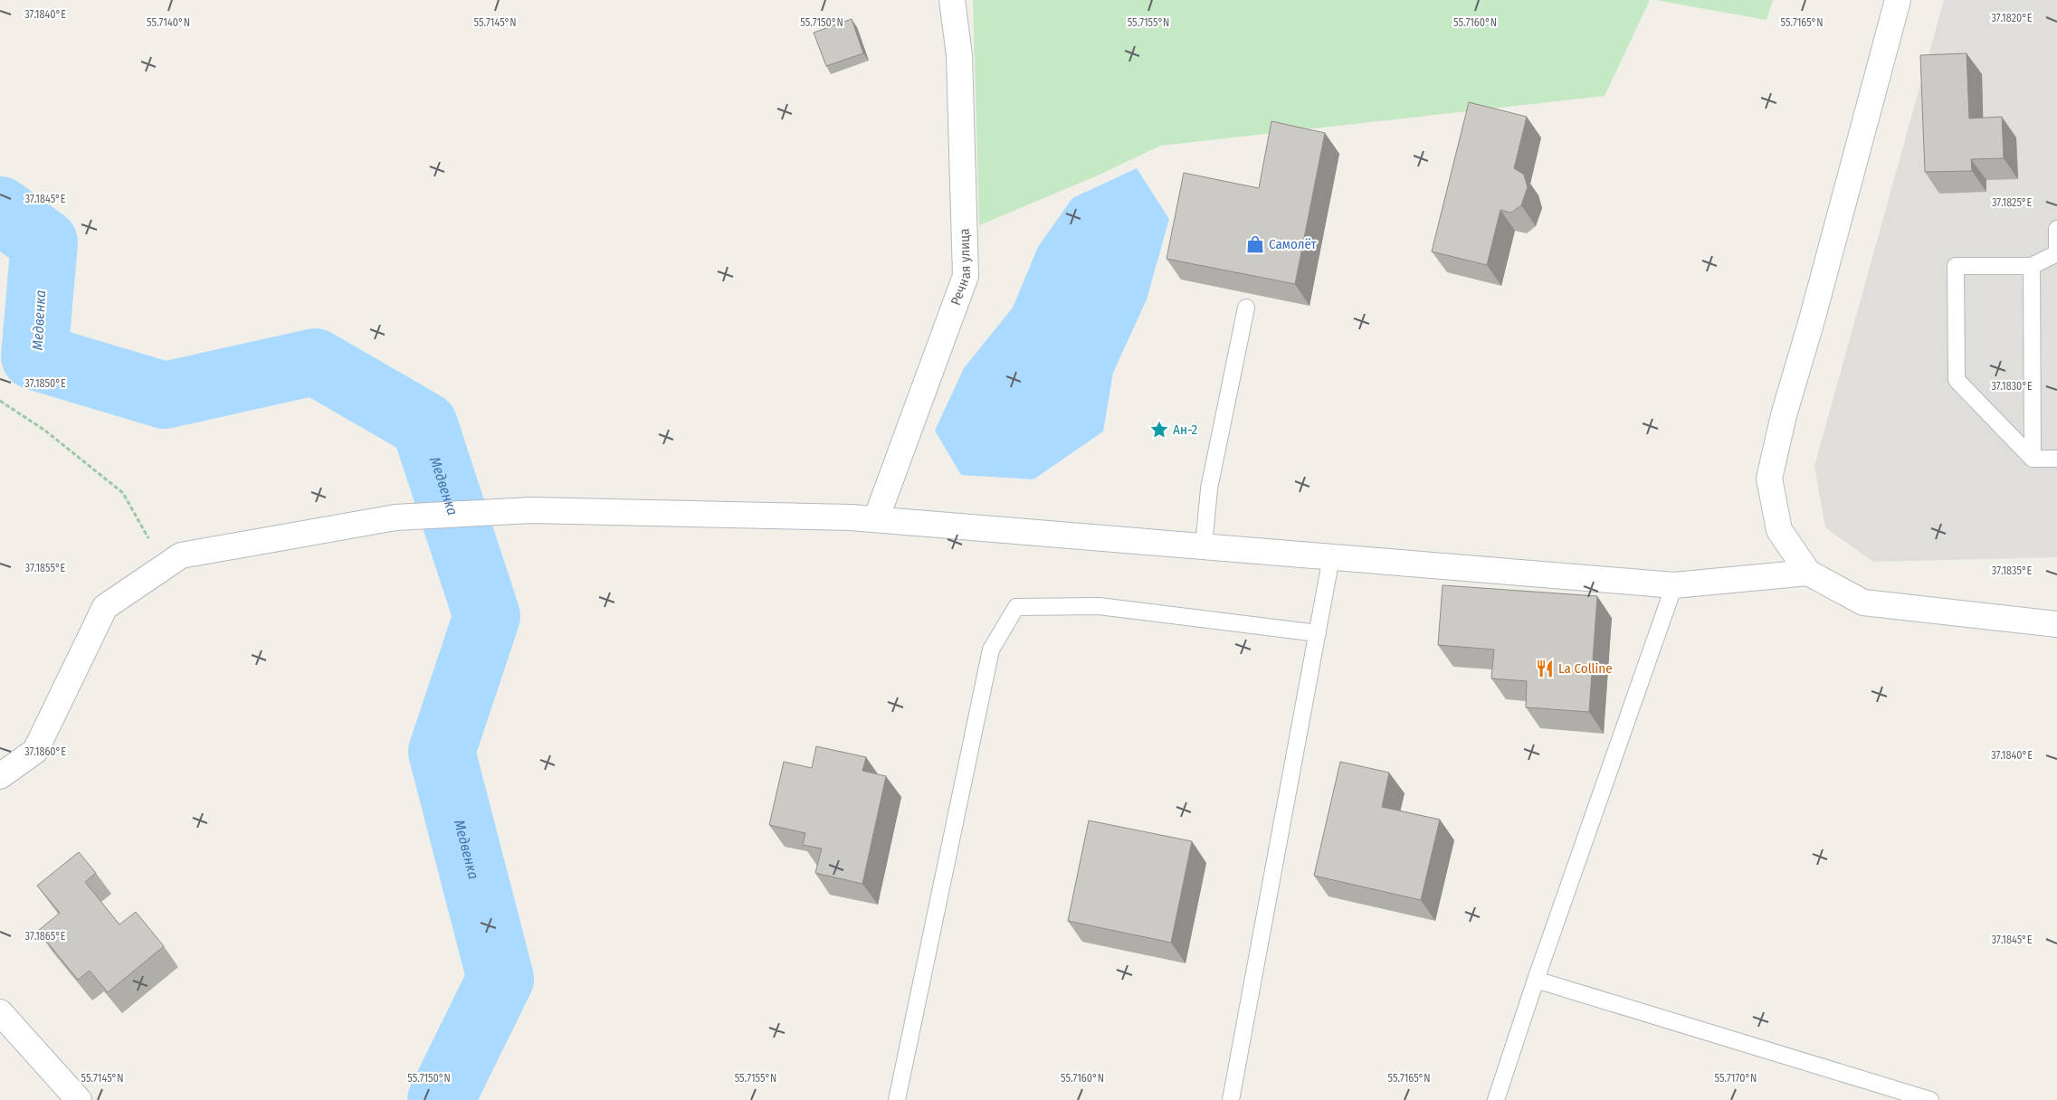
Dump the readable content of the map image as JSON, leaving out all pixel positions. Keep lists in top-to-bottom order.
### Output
{
  "streets": {
    "street": ["Речная улица"]
  },
  "water": ["Медвенка"],
  "places": {
    "shop": ["Самолёт"],
    "place": ["Ан-2"],
    "restaurant": ["La Colline"]
  },
  "coordinates": [
    "37.1840°E",
    "37.1820°E",
    "55.7140°N",
    "55.7145°N",
    "55.7150°N",
    "55.7155°N",
    "55.7160°N",
    "55.7165°N",
    "37.1845°E",
    "37.1825°E",
    "37.1850°E",
    "37.1830°E",
    "37.1855°E",
    "37.1835°E",
    "37.1860°E",
    "37.1865°E",
    "55.7170°N"
  ]
}
